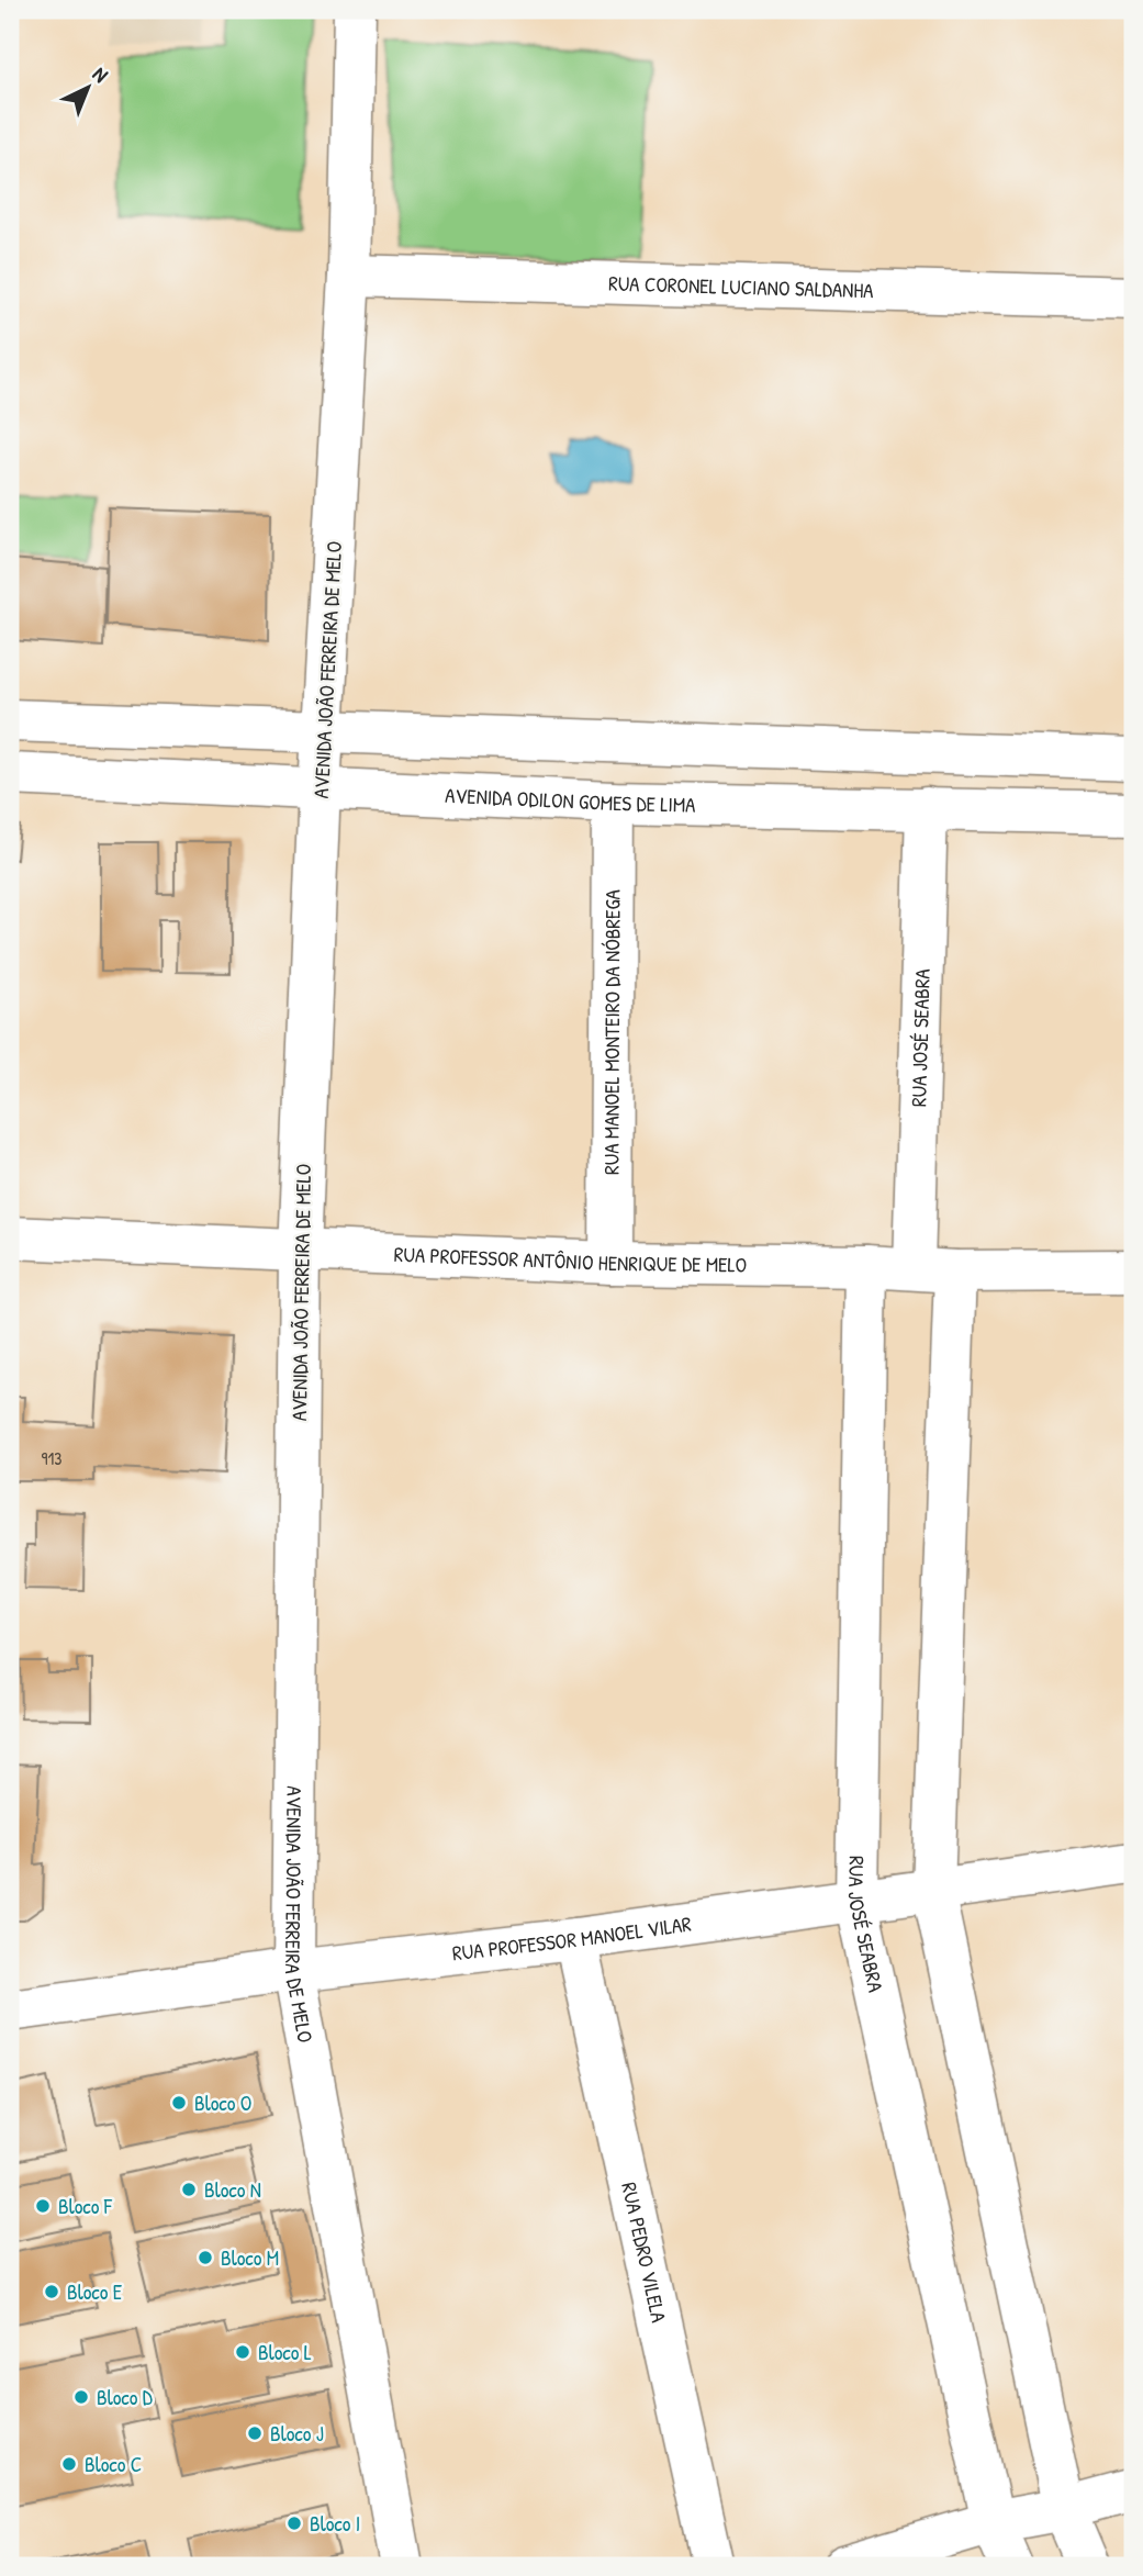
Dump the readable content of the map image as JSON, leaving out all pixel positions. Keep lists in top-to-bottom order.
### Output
{
  "streets": {
    "street": [
      "RUA CORONEL LUCIANO SALDANHA",
      "AVENIDA JOÃO FERREIRA DE MELO",
      "AVENIDA ODILON GOMES DE LIMA",
      "RUA MANOEL MONTEIRO DA NÓBREGA",
      "RUA JOSÉ SEABRA",
      "RUA PROFESSOR ANTÔNIO HENRIQUE DE MELO",
      "RUA PROFESSOR MANOEL VILAR",
      "RUA PEDRO VILELA"
    ]
  },
  "crossings": [
    ["RUA CORONEL LUCIANO SALDANHA", "AVENIDA JOÃO FERREIRA DE MELO"],
    ["AVENIDA JOÃO FERREIRA DE MELO", "AVENIDA ODILON GOMES DE LIMA"],
    ["AVENIDA JOÃO FERREIRA DE MELO", "RUA PROFESSOR ANTÔNIO HENRIQUE DE MELO"],
    ["AVENIDA JOÃO FERREIRA DE MELO", "RUA PROFESSOR MANOEL VILAR"],
    ["AVENIDA ODILON GOMES DE LIMA", "RUA MANOEL MONTEIRO DA NÓBREGA"],
    ["AVENIDA ODILON GOMES DE LIMA", "RUA JOSÉ SEABRA"],
    ["RUA MANOEL MONTEIRO DA NÓBREGA", "RUA PROFESSOR ANTÔNIO HENRIQUE DE MELO"],
    ["RUA JOSÉ SEABRA", "RUA PROFESSOR ANTÔNIO HENRIQUE DE MELO"],
    ["RUA JOSÉ SEABRA", "RUA PROFESSOR MANOEL VILAR"],
    ["RUA PROFESSOR MANOEL VILAR", "RUA PEDRO VILELA"]
  ],
  "places": [
    "Bloco O",
    "Bloco N",
    "Bloco F",
    "Bloco M",
    "Bloco E",
    "Bloco L",
    "Bloco D",
    "Bloco J",
    "Bloco C",
    "Bloco I"
  ],
  "house_numbers": ["913"],
  "north": "top right"
}
